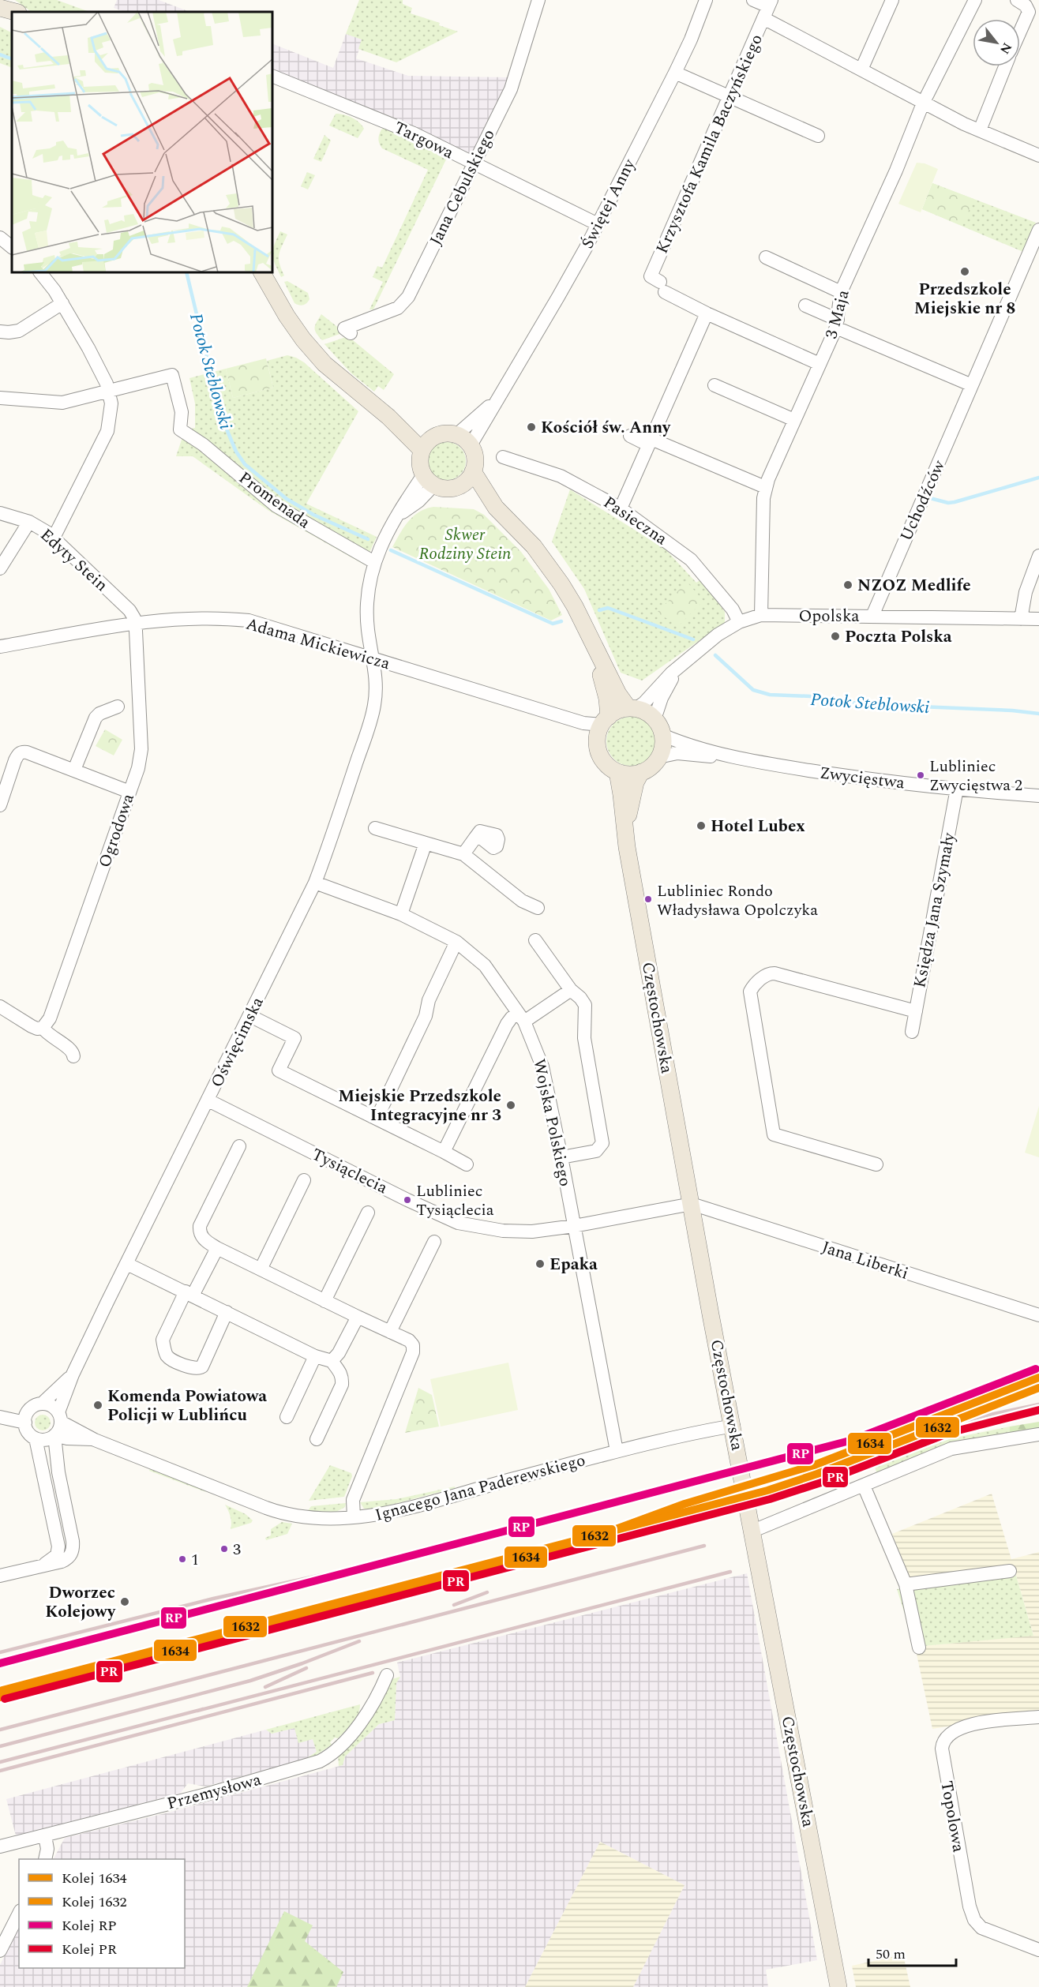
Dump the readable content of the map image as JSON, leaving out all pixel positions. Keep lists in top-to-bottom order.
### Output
{
  "streets": {
    "main road": ["Częstochowska"],
    "street": [
      "Targowa",
      "Krzysztofa Kamila Baczyńskiego",
      "Jana Cebulskiego",
      "Świętej Anny",
      "3 Maja",
      "Promenada",
      "Uchodźców",
      "Pasieczna",
      "Edyty Stein",
      "Opolska",
      "Adama Mickiewicza",
      "Zwycięstwa",
      "Ogrodowa",
      "Księdza Jana Szymały",
      "Oświęcimska",
      "Wojska Polskiego",
      "Tysiąclecia",
      "Jana Liberki",
      "Ignacego Jana Paderewskiego",
      "Przemysłowa",
      "Topolowa"
    ]
  },
  "crossings": [
    ["Targowa", "Jana Cebulskiego"],
    ["Targowa", "Świętej Anny"],
    ["3 Maja", "Opolska"],
    ["Uchodźców", "Opolska"],
    ["Edyty Stein", "Adama Mickiewicza"],
    ["Edyty Stein", "Ogrodowa"],
    ["Adama Mickiewicza", "Zwycięstwa"],
    ["Adama Mickiewicza", "Ogrodowa"],
    ["Adama Mickiewicza", "Częstochowska"],
    ["Adama Mickiewicza", "Oświęcimska"],
    ["Zwycięstwa", "Księdza Jana Szymały"],
    ["Zwycięstwa", "Częstochowska"],
    ["Częstochowska", "Tysiąclecia"],
    ["Częstochowska", "Jana Liberki"],
    ["Częstochowska", "Ignacego Jana Paderewskiego"],
    ["Oświęcimska", "Wojska Polskiego"],
    ["Oświęcimska", "Tysiąclecia"],
    ["Wojska Polskiego", "Tysiąclecia"],
    ["Wojska Polskiego", "Ignacego Jana Paderewskiego"],
    ["Tysiąclecia", "Jana Liberki"]
  ],
  "water": ["Potok Steblowski"],
  "parks": ["Skwer Rodziny Stein"],
  "places": [
    "Przedszkole Miejskie nr 8",
    "Kościół św. Anny",
    "NZOZ Medlife",
    "Poczta Polska",
    "Lubliniec Zwycięstwa 2",
    "Hotel Lubex",
    "Lubliniec Rondo Władysława Opolczyka",
    "Miejskie Przedszkole Integracyjne nr 3",
    "Lubliniec Tysiąclecia",
    "Epaka",
    "Komenda Powiatowa Policji w Lublińcu",
    "3",
    "1",
    "Dworzec Kolejowy"
  ],
  "lines": [
    "rail line RP",
    "rail line 1634",
    "rail line 1632",
    "rail line PR"
  ],
  "legend": [
    "Kolej 1634",
    "Kolej 1632",
    "Kolej RP",
    "Kolej PR"
  ],
  "scale_bar": "50 m",
  "north": "bottom right"
}
